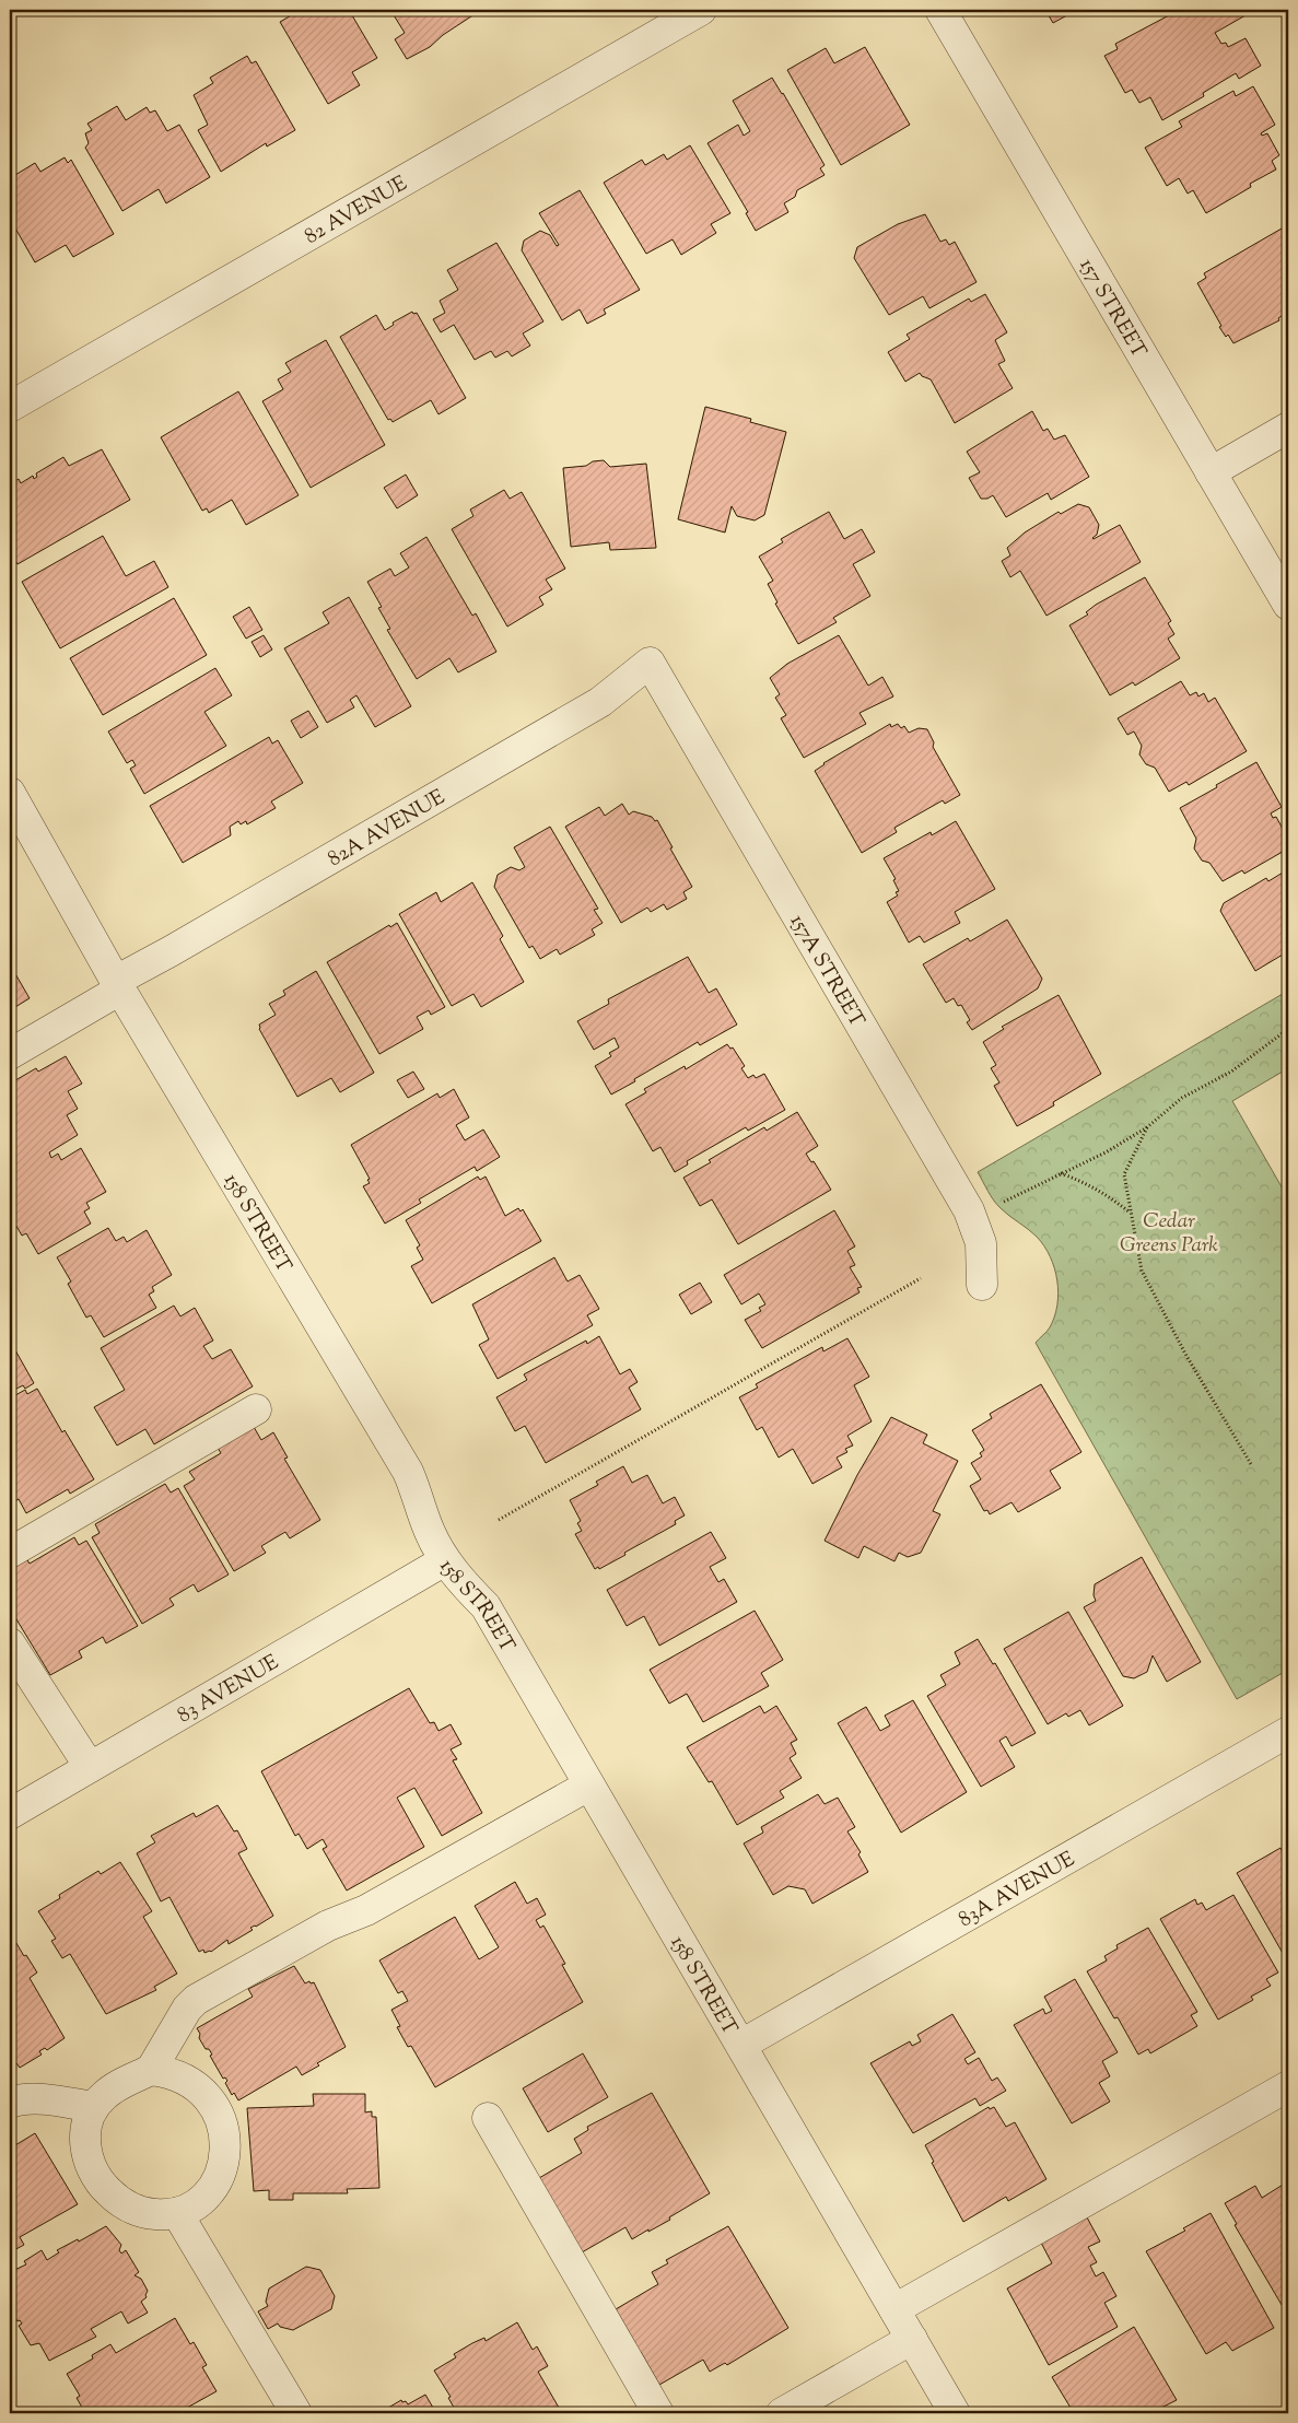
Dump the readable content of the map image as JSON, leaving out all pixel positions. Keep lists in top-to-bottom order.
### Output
{
  "streets": {
    "street": [
      "82 AVENUE",
      "157 STREET",
      "82A AVENUE",
      "157A STREET",
      "158 STREET",
      "83 AVENUE",
      "83A AVENUE"
    ]
  },
  "crossings": [
    ["82A AVENUE", "157A STREET"],
    ["82A AVENUE", "158 STREET"],
    ["158 STREET", "83 AVENUE"],
    ["158 STREET", "83A AVENUE"]
  ],
  "parks": ["Cedar Greens Park"]
}
